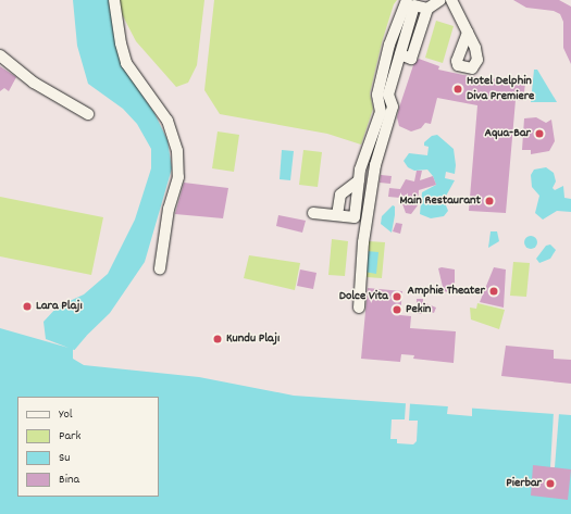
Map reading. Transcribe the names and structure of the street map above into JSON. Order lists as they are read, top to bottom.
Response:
{
  "places": [
    "Hotel Delphin Diva Premiere",
    "Aqua-Bar",
    "Main Restaurant",
    "Amphie Theater",
    "Dolce Vita",
    "Lara Plajı",
    "Pekin",
    "Kundu Plajı",
    "Pierbar"
  ],
  "legend": [
    "Yol",
    "Park",
    "Su",
    "Bina"
  ]
}
